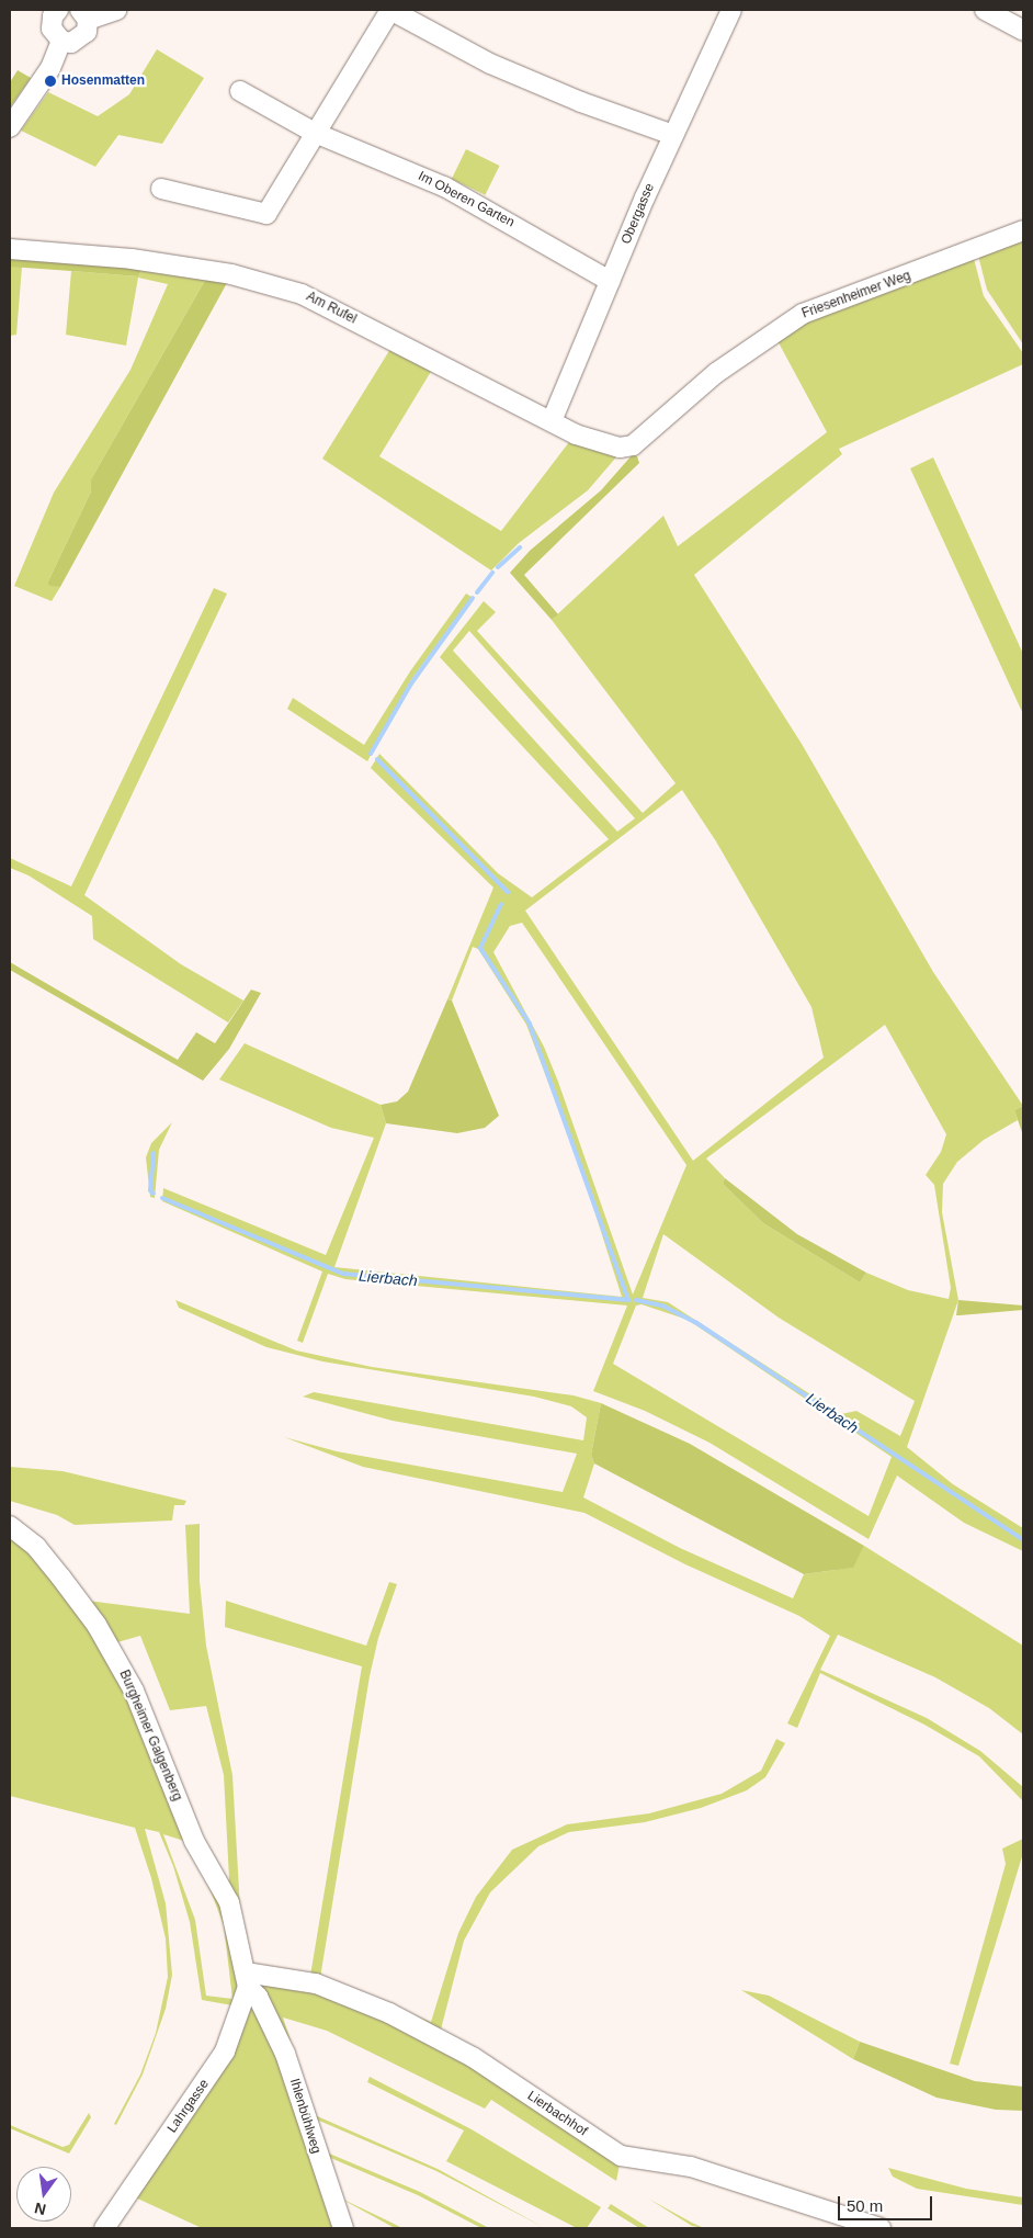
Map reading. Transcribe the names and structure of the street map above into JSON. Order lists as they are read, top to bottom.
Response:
{
  "streets": {
    "street": [
      "Im Oberen Garten",
      "Obergasse",
      "Friesenheimer Weg",
      "Am Rufel",
      "Burgheimer Galgenberg",
      "Lahrgasse",
      "Lierbachhof",
      "Ihlenbühlweg"
    ]
  },
  "crossings": [
    ["Im Oberen Garten", "Obergasse"],
    ["Obergasse", "Am Rufel"],
    ["Friesenheimer Weg", "Am Rufel"],
    ["Burgheimer Galgenberg", "Lahrgasse"],
    ["Burgheimer Galgenberg", "Lierbachhof"],
    ["Burgheimer Galgenberg", "Ihlenbühlweg"],
    ["Lahrgasse", "Lierbachhof"],
    ["Lahrgasse", "Ihlenbühlweg"],
    ["Lierbachhof", "Ihlenbühlweg"]
  ],
  "water": ["Lierbach"],
  "places": ["Hosenmatten"],
  "scale_bar": "50 m",
  "north": "bottom"
}
